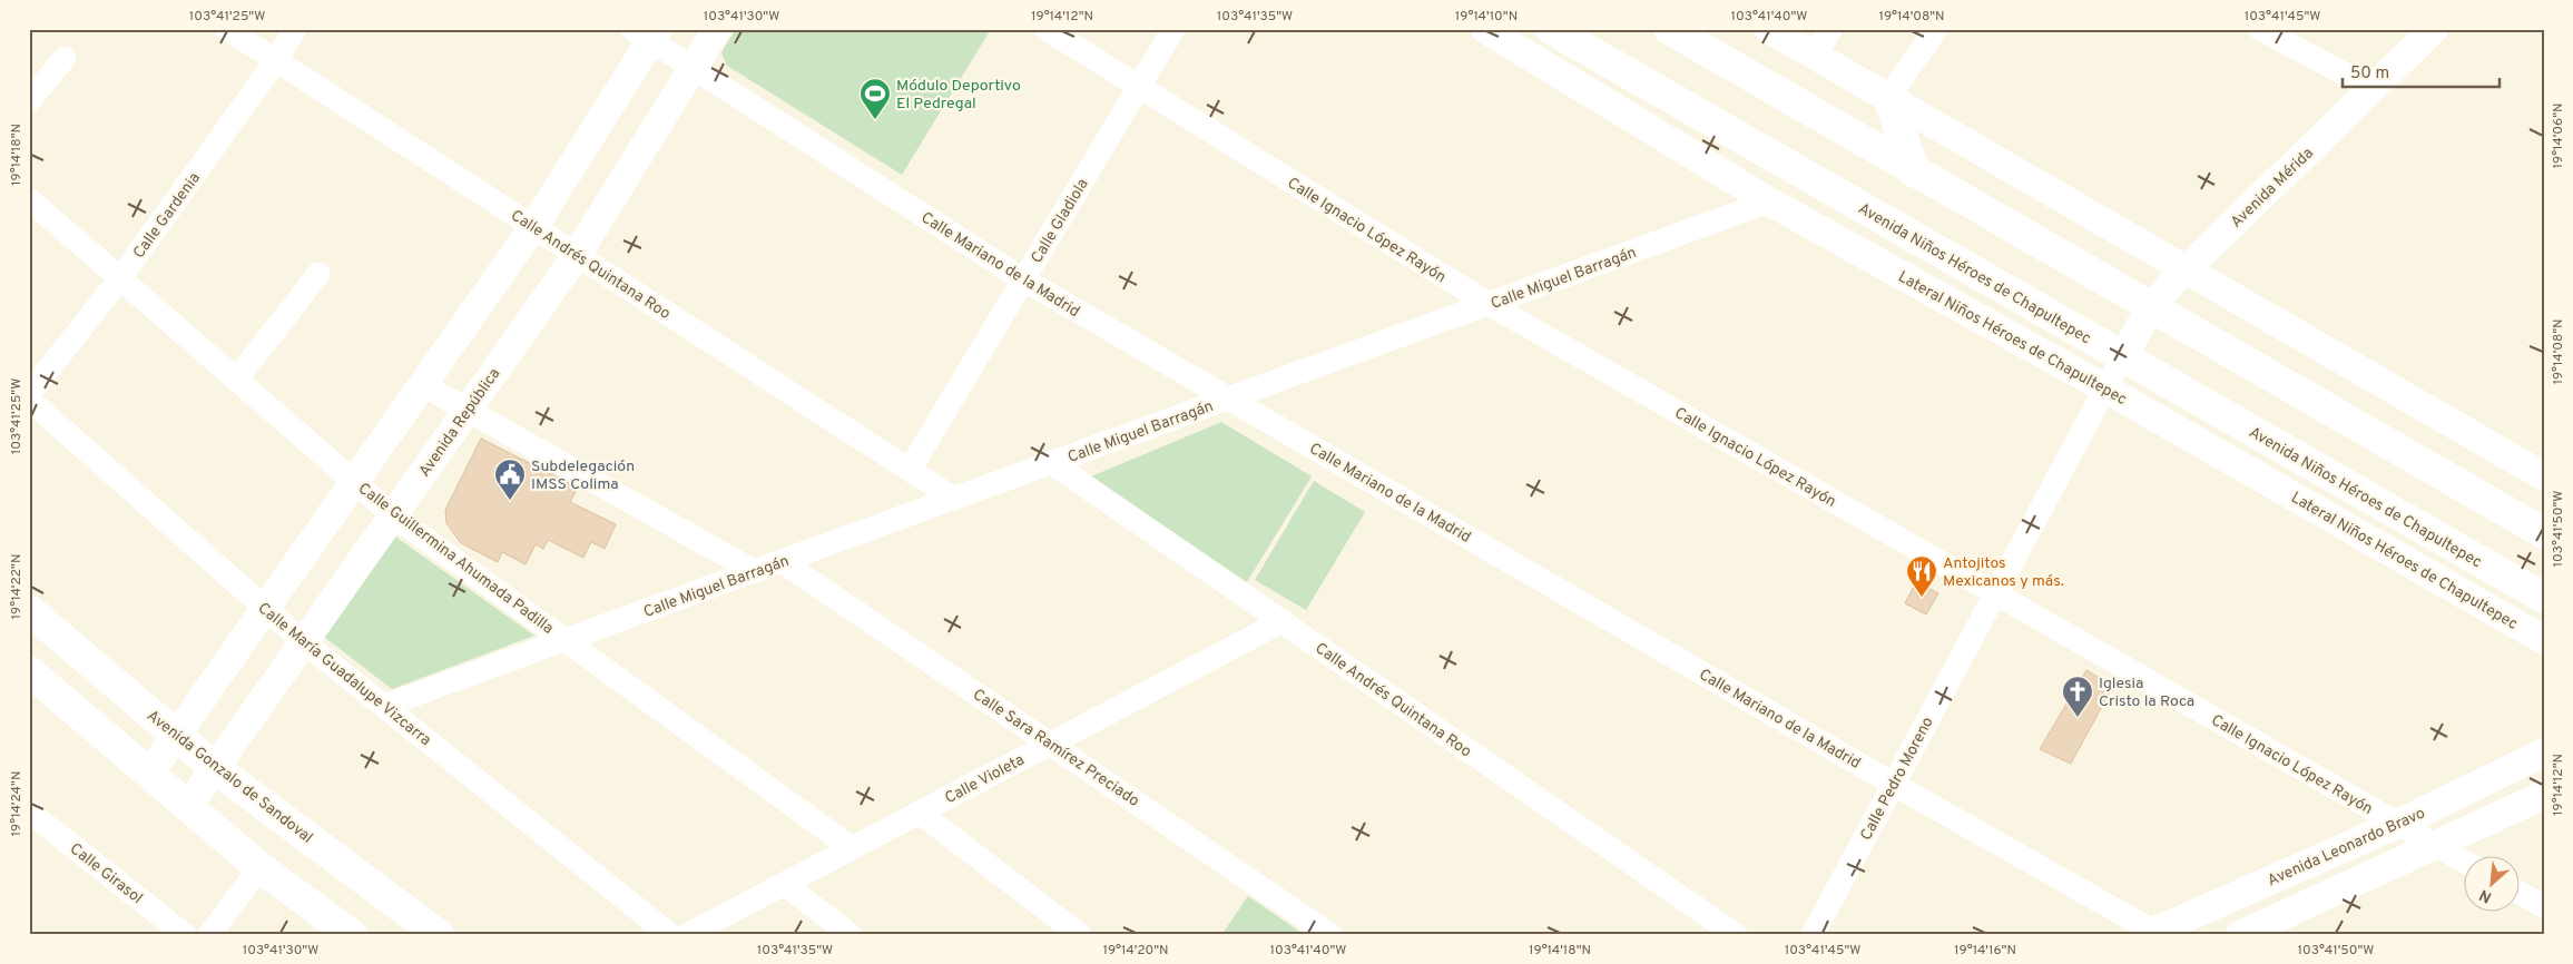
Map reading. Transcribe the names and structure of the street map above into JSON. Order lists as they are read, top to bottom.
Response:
{
  "streets": {
    "main road": ["Avenida Niños Héroes de Chapultepec", "Avenida Gonzalo de Sandoval"],
    "street": [
      "Avenida Mérida",
      "Calle Gardenia",
      "Calle Gladiola",
      "Calle Ignacio López Rayón",
      "Calle Andrés Quintana Roo",
      "Calle Mariano de la Madrid",
      "Calle Miguel Barragán",
      "Lateral Niños Héroes de Chapultepec",
      "Avenida República",
      "Calle Guillermina Ahumada Padilla",
      "Calle María Guadalupe Vizcarra",
      "Calle Sara Ramírez Preciado",
      "Calle Violeta",
      "Calle Pedro Moreno",
      "Avenida Leonardo Bravo",
      "Calle Girasol"
    ]
  },
  "crossings": [
    ["Avenida Mérida", "Avenida Niños Héroes de Chapultepec"],
    ["Avenida Mérida", "Calle Pedro Moreno"],
    ["Calle Gardenia", "Calle Andrés Quintana Roo"],
    ["Calle Gardenia", "Calle Guillermina Ahumada Padilla"],
    ["Calle Gladiola", "Calle Ignacio López Rayón"],
    ["Calle Gladiola", "Calle Andrés Quintana Roo"],
    ["Calle Gladiola", "Calle Mariano de la Madrid"],
    ["Calle Ignacio López Rayón", "Calle Miguel Barragán"],
    ["Calle Ignacio López Rayón", "Calle Pedro Moreno"],
    ["Calle Ignacio López Rayón", "Avenida Leonardo Bravo"],
    ["Calle Andrés Quintana Roo", "Calle Miguel Barragán"],
    ["Calle Andrés Quintana Roo", "Avenida República"],
    ["Calle Andrés Quintana Roo", "Calle Violeta"],
    ["Calle Mariano de la Madrid", "Calle Miguel Barragán"],
    ["Calle Mariano de la Madrid", "Avenida República"],
    ["Calle Mariano de la Madrid", "Calle Pedro Moreno"],
    ["Calle Mariano de la Madrid", "Avenida Leonardo Bravo"],
    ["Avenida Niños Héroes de Chapultepec", "Calle Pedro Moreno"],
    ["Calle Miguel Barragán", "Lateral Niños Héroes de Chapultepec"],
    ["Calle Miguel Barragán", "Calle Guillermina Ahumada Padilla"],
    ["Calle Miguel Barragán", "Calle María Guadalupe Vizcarra"],
    ["Calle Miguel Barragán", "Calle Sara Ramírez Preciado"],
    ["Lateral Niños Héroes de Chapultepec", "Calle Pedro Moreno"],
    ["Avenida República", "Calle Guillermina Ahumada Padilla"],
    ["Avenida República", "Calle María Guadalupe Vizcarra"],
    ["Avenida República", "Avenida Gonzalo de Sandoval"],
    ["Calle Guillermina Ahumada Padilla", "Calle Violeta"],
    ["Calle Sara Ramírez Preciado", "Calle Violeta"]
  ],
  "places": {
    "sports": ["Módulo Deportivo El Pedregal"],
    "public building": ["Subdelegación IMSS Colima"],
    "restaurant": ["Antojitos Mexicanos y más."],
    "church": ["Iglesia Cristo la Roca"]
  },
  "scale_bar": "50 m",
  "north": "bottom left",
  "coordinates": [
    "103°41'25\"W",
    "103°41'30\"W",
    "19°14'12\"N",
    "103°41'35\"W",
    "19°14'10\"N",
    "103°41'40\"W",
    "19°14'08\"N",
    "103°41'45\"W",
    "19°14'06\"N",
    "19°14'18\"N",
    "103°41'50\"W",
    "19°14'22\"N",
    "19°14'24\"N",
    "19°14'20\"N",
    "19°14'16\"N"
  ]
}
